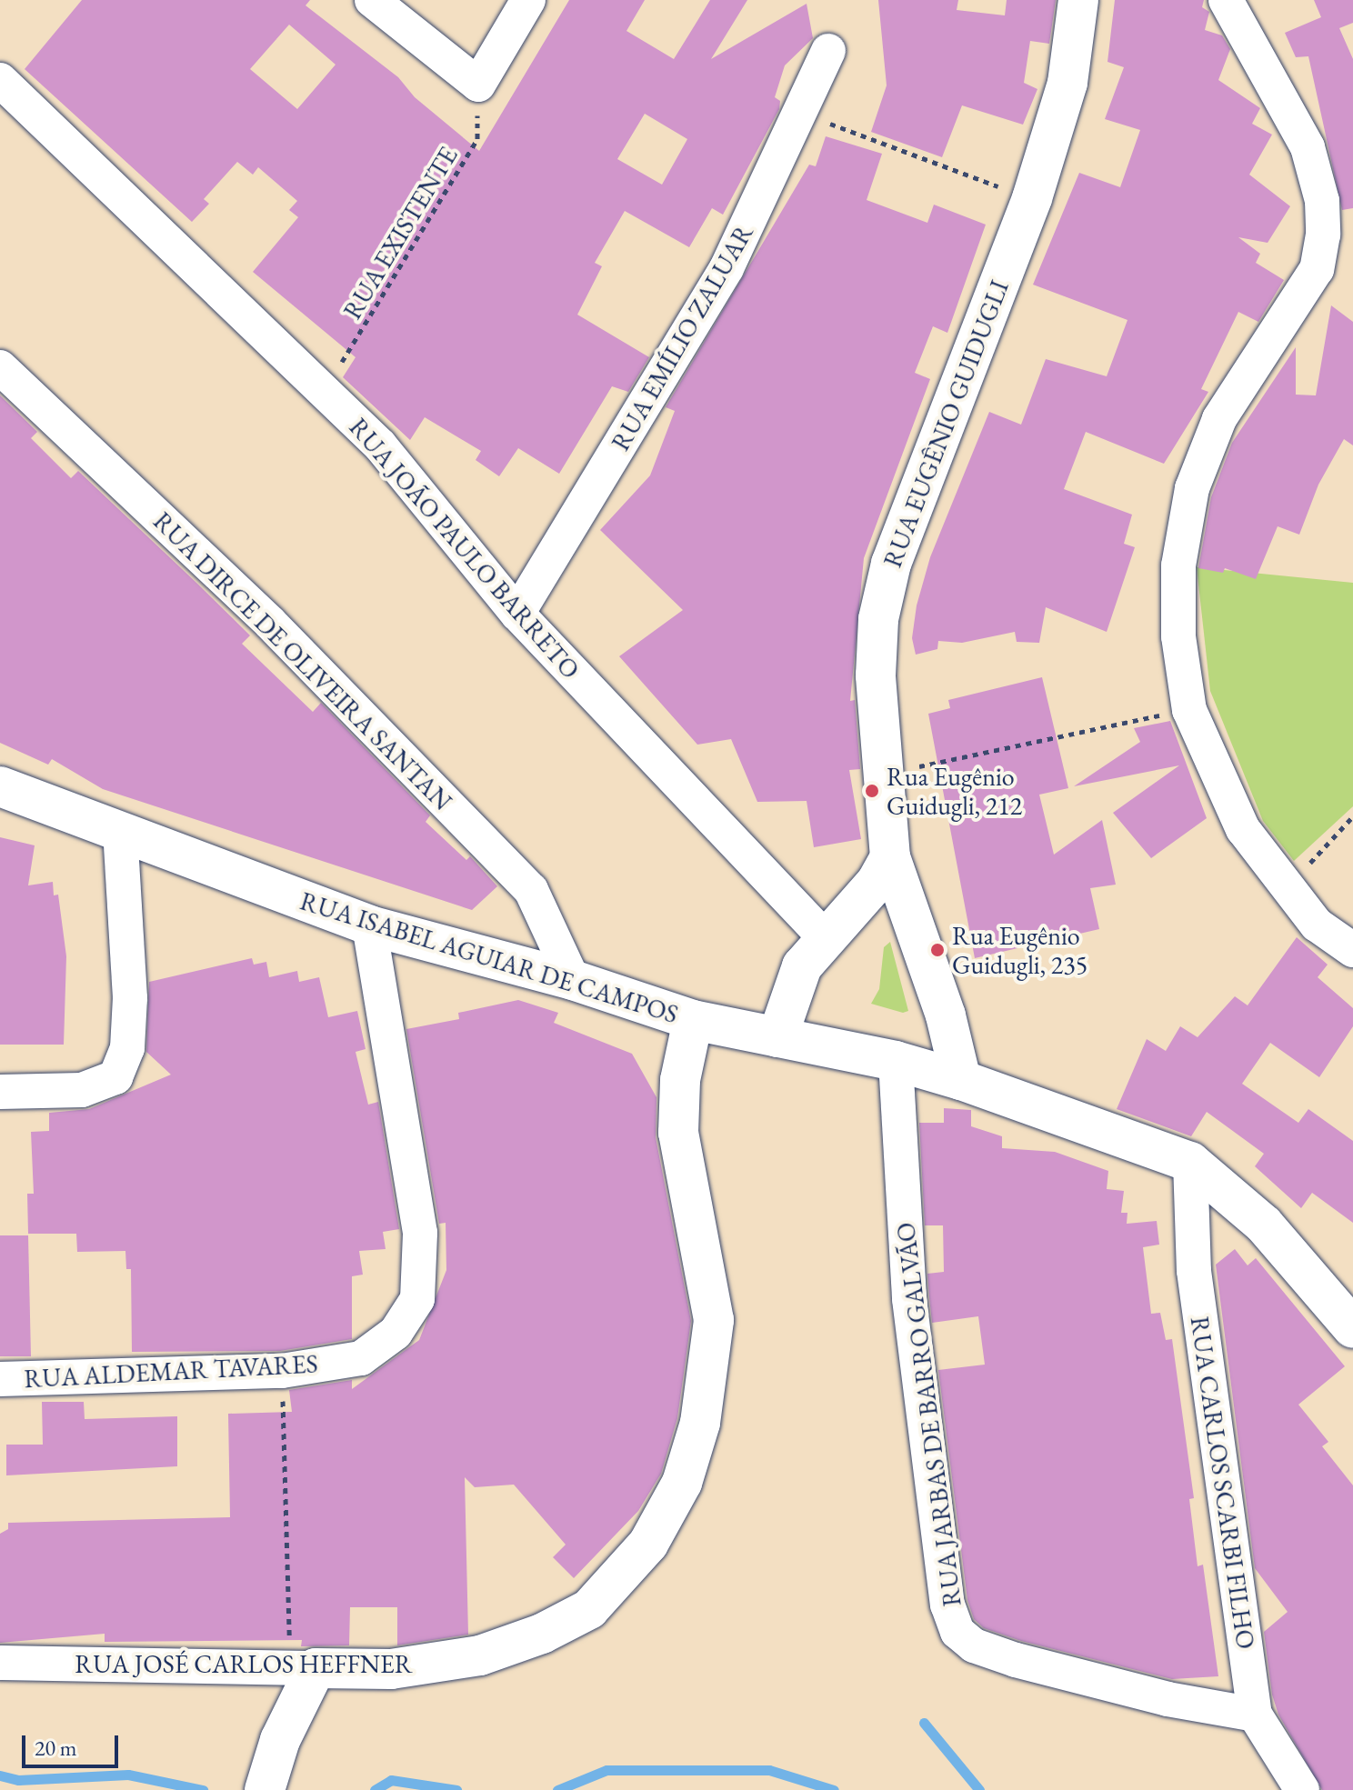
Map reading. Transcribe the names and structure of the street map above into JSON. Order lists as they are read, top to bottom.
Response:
{
  "streets": {
    "main road": ["RUA EUGÊNIO GUIDUGLI", "RUA ISABEL AGUIAR DE CAMPOS", "RUA JOSÉ CARLOS HEFFNER"],
    "street": [
      "RUA EMÍLIO ZALUAR",
      "RUA JOÃO PAULO BARRETO",
      "RUA DIRCE DE OLIVEIRA SANTAN",
      "RUA ALDEMAR TAVARES",
      "RUA JARBAS DE BARRO GALVÃO",
      "RUA CARLOS SCARBI FILHO"
    ],
    "path": ["RUA EXISTENTE"]
  },
  "crossings": [
    ["RUA EXISTENTE", "RUA JOÃO PAULO BARRETO"],
    ["RUA EMÍLIO ZALUAR", "RUA JOÃO PAULO BARRETO"],
    ["RUA EUGÊNIO GUIDUGLI", "RUA ISABEL AGUIAR DE CAMPOS"],
    ["RUA DIRCE DE OLIVEIRA SANTAN", "RUA ISABEL AGUIAR DE CAMPOS"],
    ["RUA ISABEL AGUIAR DE CAMPOS", "RUA ALDEMAR TAVARES"],
    ["RUA ISABEL AGUIAR DE CAMPOS", "RUA JARBAS DE BARRO GALVÃO"],
    ["RUA ISABEL AGUIAR DE CAMPOS", "RUA CARLOS SCARBI FILHO"],
    ["RUA ISABEL AGUIAR DE CAMPOS", "RUA JOSÉ CARLOS HEFFNER"],
    ["RUA JARBAS DE BARRO GALVÃO", "RUA CARLOS SCARBI FILHO"]
  ],
  "places": ["Rua Eugênio Guidugli, 212", "Rua Eugênio Guidugli, 235"],
  "scale_bar": "20 m"
}
